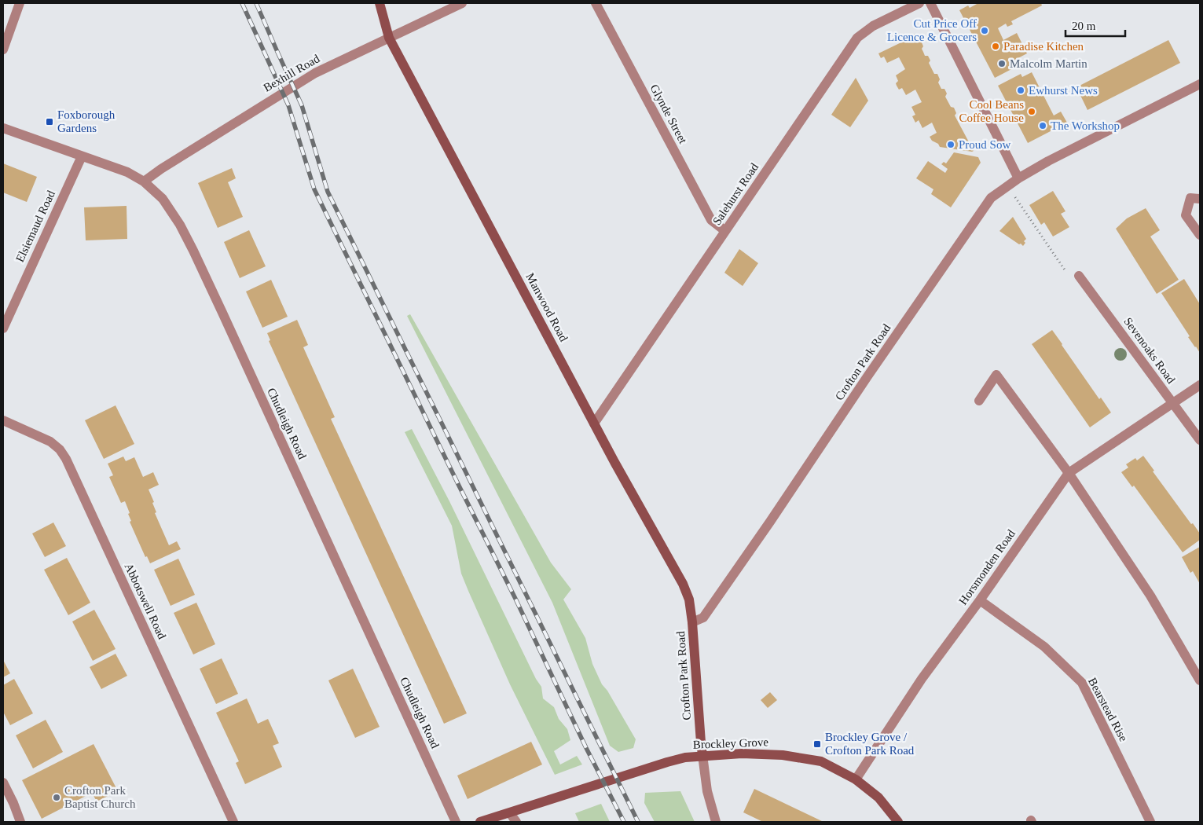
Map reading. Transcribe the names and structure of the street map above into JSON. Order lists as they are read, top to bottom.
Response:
{
  "streets": {
    "street": [
      "Bexhill Road",
      "Glynde Street",
      "Salehurst Road",
      "Elsiemaud Road",
      "Manwood Road",
      "Sevenoaks Road",
      "Crofton Park Road",
      "Chudleigh Road",
      "Horsmonden Road",
      "Abbotswell Road",
      "Bearstead Rise",
      "Brockley Grove"
    ]
  },
  "crossings": [
    ["Bexhill Road", "Manwood Road"],
    ["Bexhill Road", "Chudleigh Road"],
    ["Glynde Street", "Salehurst Road"],
    ["Salehurst Road", "Manwood Road"],
    ["Elsiemaud Road", "Chudleigh Road"],
    ["Manwood Road", "Crofton Park Road"],
    ["Sevenoaks Road", "Horsmonden Road"],
    ["Crofton Park Road", "Brockley Grove"],
    ["Horsmonden Road", "Bearstead Rise"],
    ["Horsmonden Road", "Brockley Grove"]
  ],
  "places": {
    "other": [
      "Cut Price Off Licence & Grocers",
      "Paradise Kitchen",
      "Malcolm Martin",
      "Ewhurst News",
      "Cool Beans Coffee House",
      "The Workshop",
      "Proud Sow",
      "Crofton Park Baptist Church"
    ],
    "transit": ["Foxborough Gardens", "Brockley Grove / Crofton Park Road"]
  },
  "scale_bar": "20 m"
}
